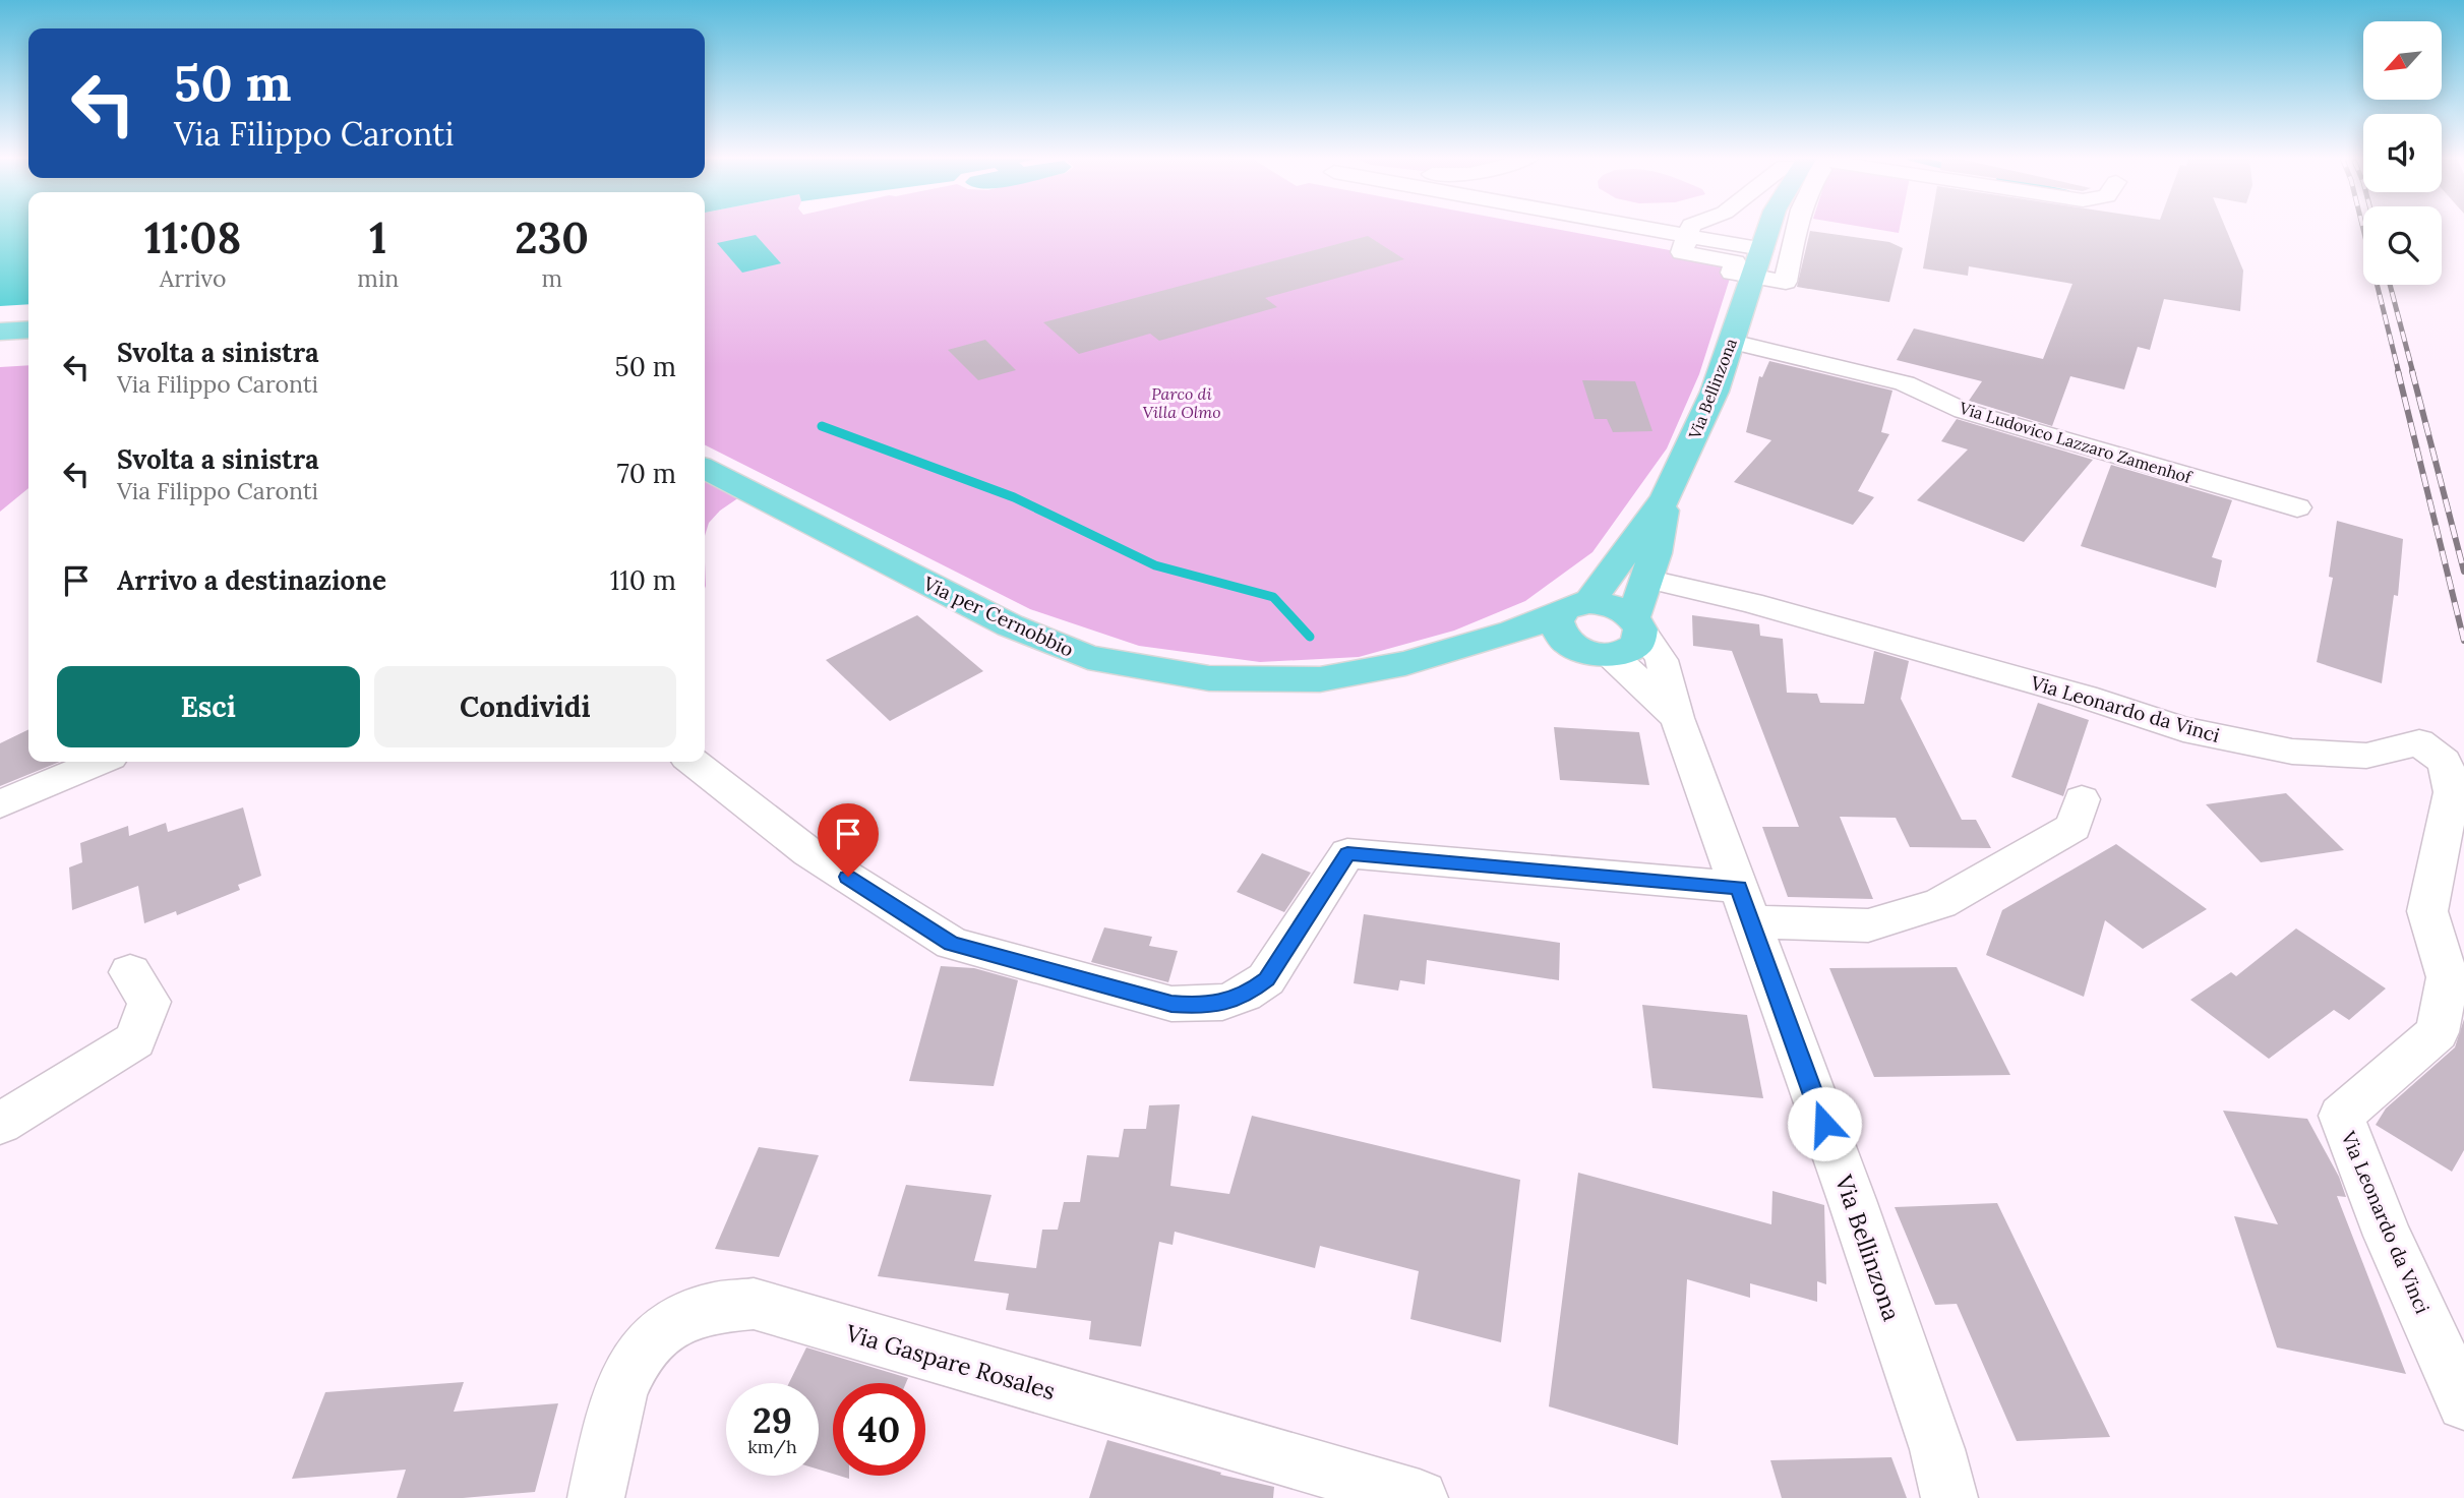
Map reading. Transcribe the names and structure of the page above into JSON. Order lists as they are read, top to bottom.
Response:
{
  "streets": {
    "main road": ["Via Bellinzona", "Via per Cernobbio"],
    "street": ["Via Ludovico Lazzaro Zamenhof", "Via Leonardo da Vinci", "Via Gaspare Rosales"]
  },
  "crossings": [
    ["Via Bellinzona", "Via Ludovico Lazzaro Zamenhof"],
    ["Via Bellinzona", "Via per Cernobbio"],
    ["Via Bellinzona", "Via Leonardo da Vinci"]
  ],
  "parks": ["Parco di Villa Olmo"],
  "north": "bottom left",
  "page": {
    "turn": ["50 m", "Via Filippo Caronti"],
    "eta": [
      "11:08",
      "Arrivo",
      "1",
      "min",
      "230",
      "m"
    ],
    "list": [
      {
        "name": "Svolta a sinistra",
        "note": "Via Filippo Caronti",
        "value": "50 m"
      },
      {
        "name": "Svolta a sinistra",
        "note": "Via Filippo Caronti",
        "value": "70 m"
      },
      {
        "name": "Arrivo a destinazione",
        "value": "110 m"
      }
    ],
    "buttons": ["Esci", "Condividi"],
    "speed": "29 km/h",
    "limit": "40"
  }
}
